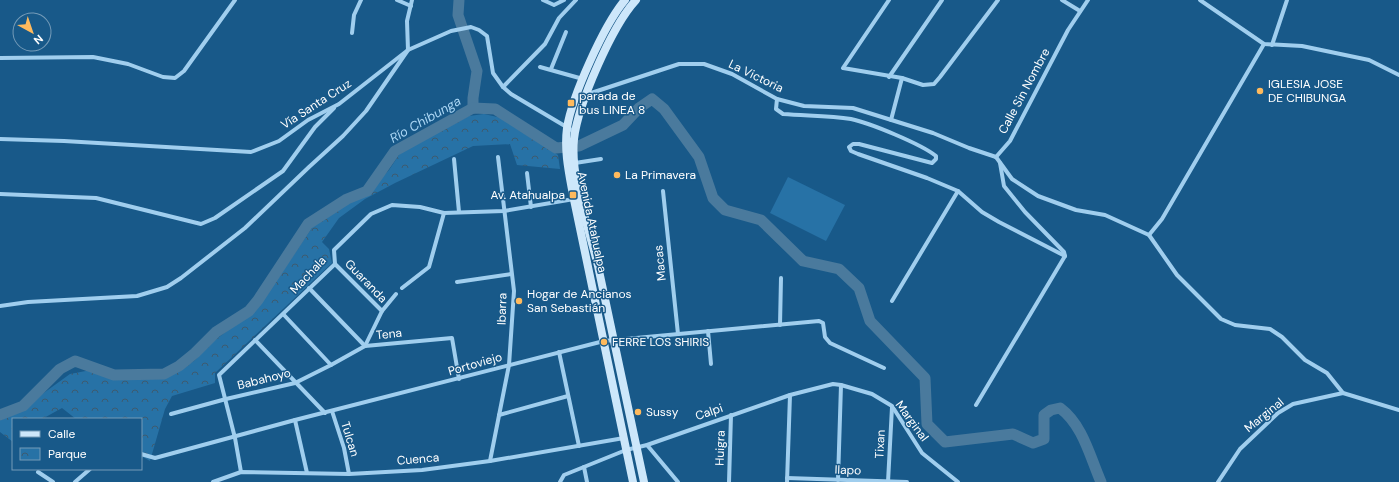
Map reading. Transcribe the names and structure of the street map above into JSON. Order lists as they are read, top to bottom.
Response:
{
  "streets": {
    "main road": ["Avenida Atahualpa"],
    "street": [
      "La Victoria",
      "Calle Sin Nombre",
      "Vía Santa Cruz",
      "Macas",
      "Machala",
      "Guaranda",
      "Ibarra",
      "Tena",
      "Portoviejo",
      "Babahoyo",
      "Calpi",
      "Marginal",
      "Tulcan",
      "Tixan",
      "Huigra",
      "Cuenca",
      "Ilapo"
    ]
  },
  "crossings": [
    ["La Victoria", "Calle Sin Nombre"],
    ["La Victoria", "Avenida Atahualpa"],
    ["Vía Santa Cruz", "Avenida Atahualpa"],
    ["Avenida Atahualpa", "Machala"],
    ["Avenida Atahualpa", "Portoviejo"],
    ["Avenida Atahualpa", "Calpi"],
    ["Avenida Atahualpa", "Cuenca"],
    ["Macas", "Portoviejo"],
    ["Machala", "Guaranda"],
    ["Machala", "Ibarra"],
    ["Machala", "Tena"],
    ["Machala", "Portoviejo"],
    ["Machala", "Babahoyo"],
    ["Machala", "Tulcan"],
    ["Machala", "Cuenca"],
    ["Ibarra", "Portoviejo"],
    ["Ibarra", "Cuenca"],
    ["Tena", "Portoviejo"],
    ["Tena", "Babahoyo"],
    ["Portoviejo", "Tulcan"],
    ["Babahoyo", "Tulcan"],
    ["Calpi", "Marginal"],
    ["Calpi", "Huigra"],
    ["Marginal", "Tixan"],
    ["Tulcan", "Cuenca"],
    ["Tixan", "Ilapo"]
  ],
  "water": ["Río Chibunga"],
  "places": {
    "other": [
      "IGLESIA JOSE DE CHIBUNGA",
      "La Primavera",
      "Hogar de Ancianos San Sebastián",
      "FERRE LOS SHIRIS",
      "Sussy"
    ],
    "transit": ["parada de bus LINEA 8", "Av. Atahualpa"]
  },
  "legend": ["Calle", "Parque"],
  "north": "bottom right"
}
